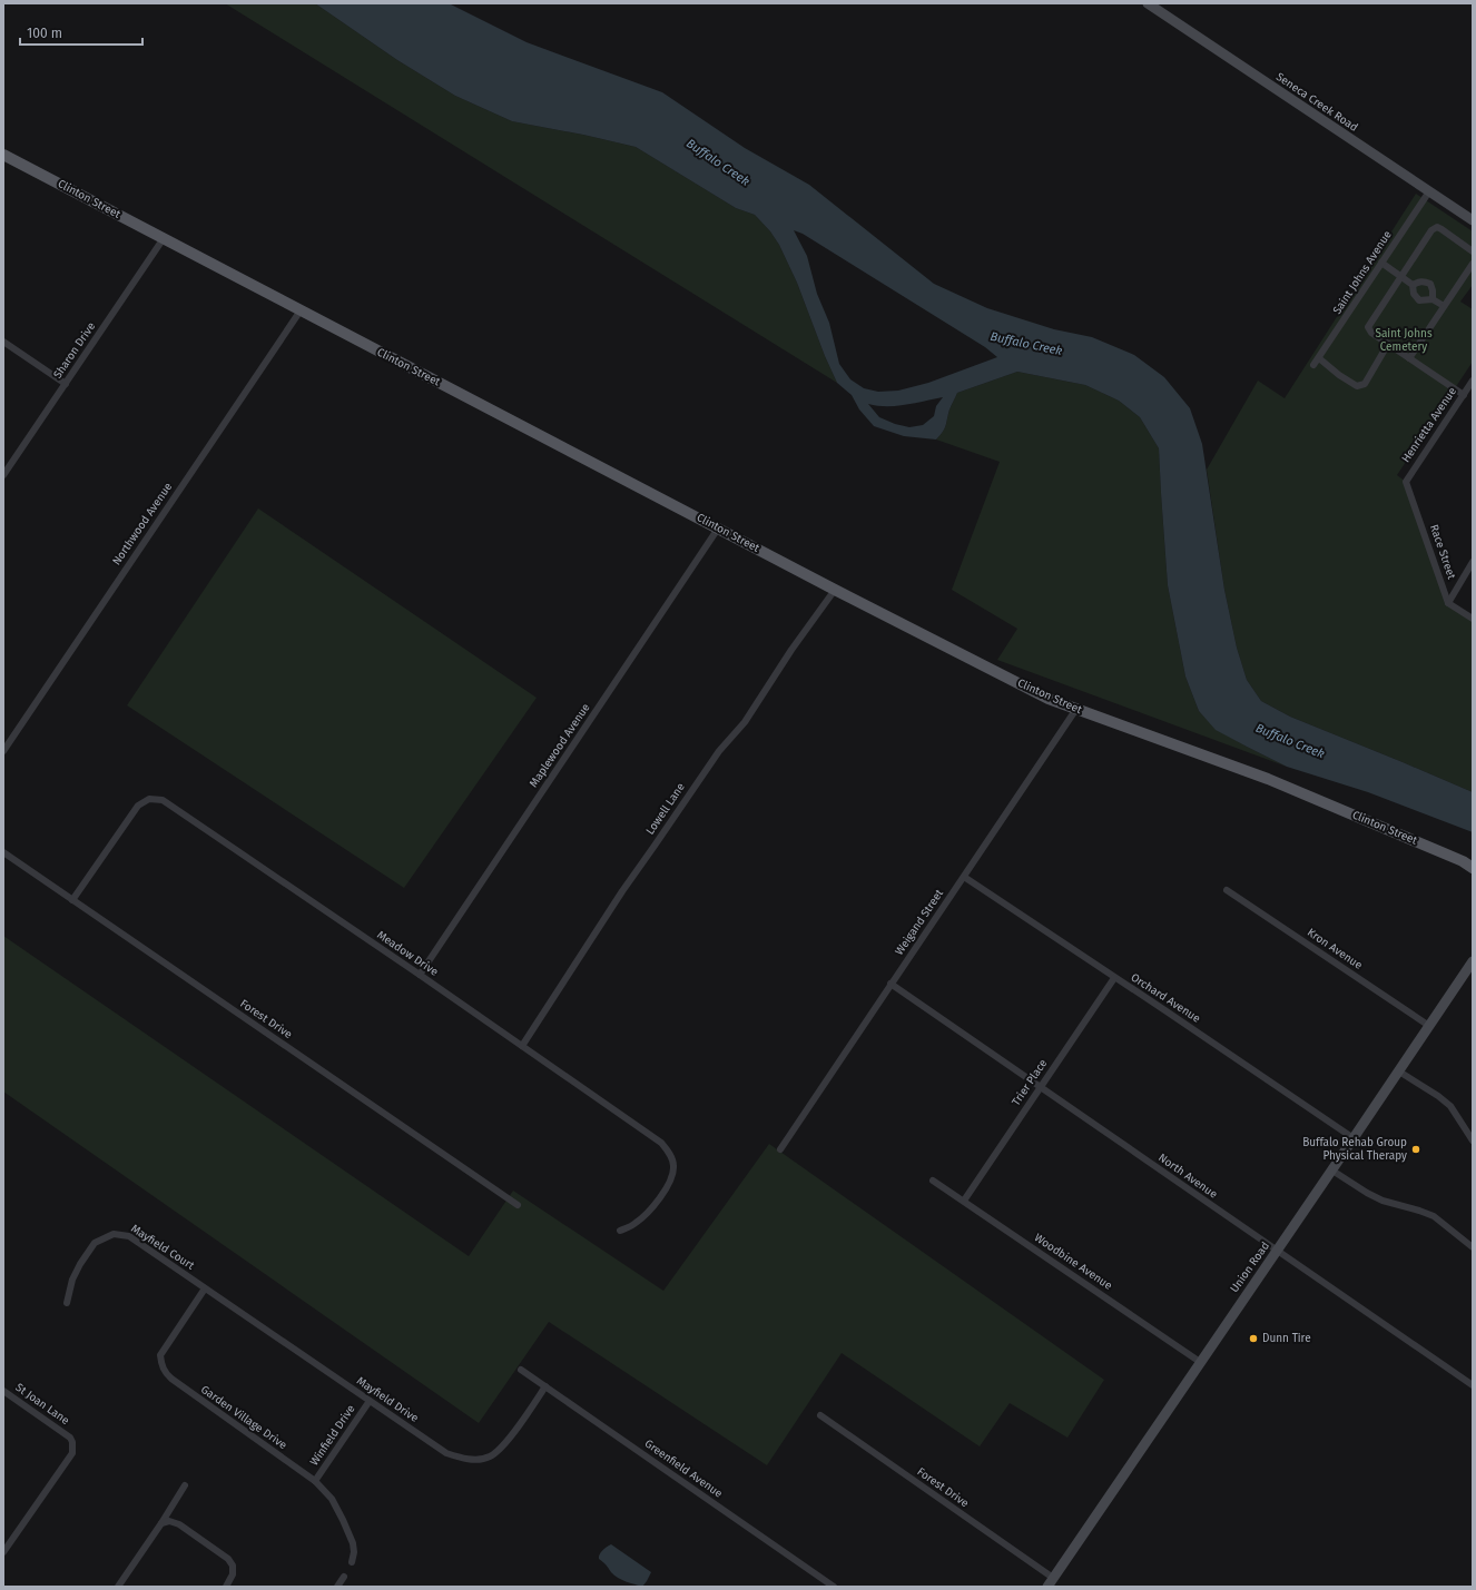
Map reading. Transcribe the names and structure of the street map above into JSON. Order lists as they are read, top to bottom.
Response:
{
  "streets": {
    "main road": ["Seneca Creek Road", "Clinton Street", "Union Road"],
    "street": [
      "Saint Johns Avenue",
      "Sharon Drive",
      "Henrietta Avenue",
      "Northwood Avenue",
      "Race Street",
      "Maplewood Avenue",
      "Lowell Lane",
      "Weigand Street",
      "Kron Avenue",
      "Meadow Drive",
      "Orchard Avenue",
      "Forest Drive",
      "Trier Place",
      "North Avenue",
      "Mayfield Court",
      "Woodbine Avenue",
      "Mayfield Drive",
      "St Joan Lane",
      "Garden Village Drive",
      "Winfield Drive",
      "Greenfield Avenue"
    ]
  },
  "crossings": [
    ["Seneca Creek Road", "Saint Johns Avenue"],
    ["Clinton Street", "Sharon Drive"],
    ["Clinton Street", "Northwood Avenue"],
    ["Clinton Street", "Maplewood Avenue"],
    ["Clinton Street", "Lowell Lane"],
    ["Clinton Street", "Weigand Street"],
    ["Henrietta Avenue", "Race Street"],
    ["Maplewood Avenue", "Meadow Drive"],
    ["Lowell Lane", "Meadow Drive"],
    ["Weigand Street", "Orchard Avenue"],
    ["Weigand Street", "North Avenue"],
    ["Kron Avenue", "Union Road"],
    ["Meadow Drive", "Forest Drive"],
    ["Orchard Avenue", "Trier Place"],
    ["Orchard Avenue", "Union Road"],
    ["Forest Drive", "Union Road"],
    ["Trier Place", "North Avenue"],
    ["Trier Place", "Woodbine Avenue"],
    ["North Avenue", "Union Road"],
    ["Mayfield Court", "Mayfield Drive"],
    ["Mayfield Court", "Garden Village Drive"],
    ["Woodbine Avenue", "Union Road"],
    ["Mayfield Drive", "Garden Village Drive"],
    ["Mayfield Drive", "Winfield Drive"],
    ["Mayfield Drive", "Greenfield Avenue"],
    ["Garden Village Drive", "Winfield Drive"]
  ],
  "water": ["Buffalo Creek"],
  "parks": ["Saint Johns Cemetery"],
  "places": ["Buffalo Rehab Group Physical Therapy", "Dunn Tire"],
  "scale_bar": "100 m"
}
